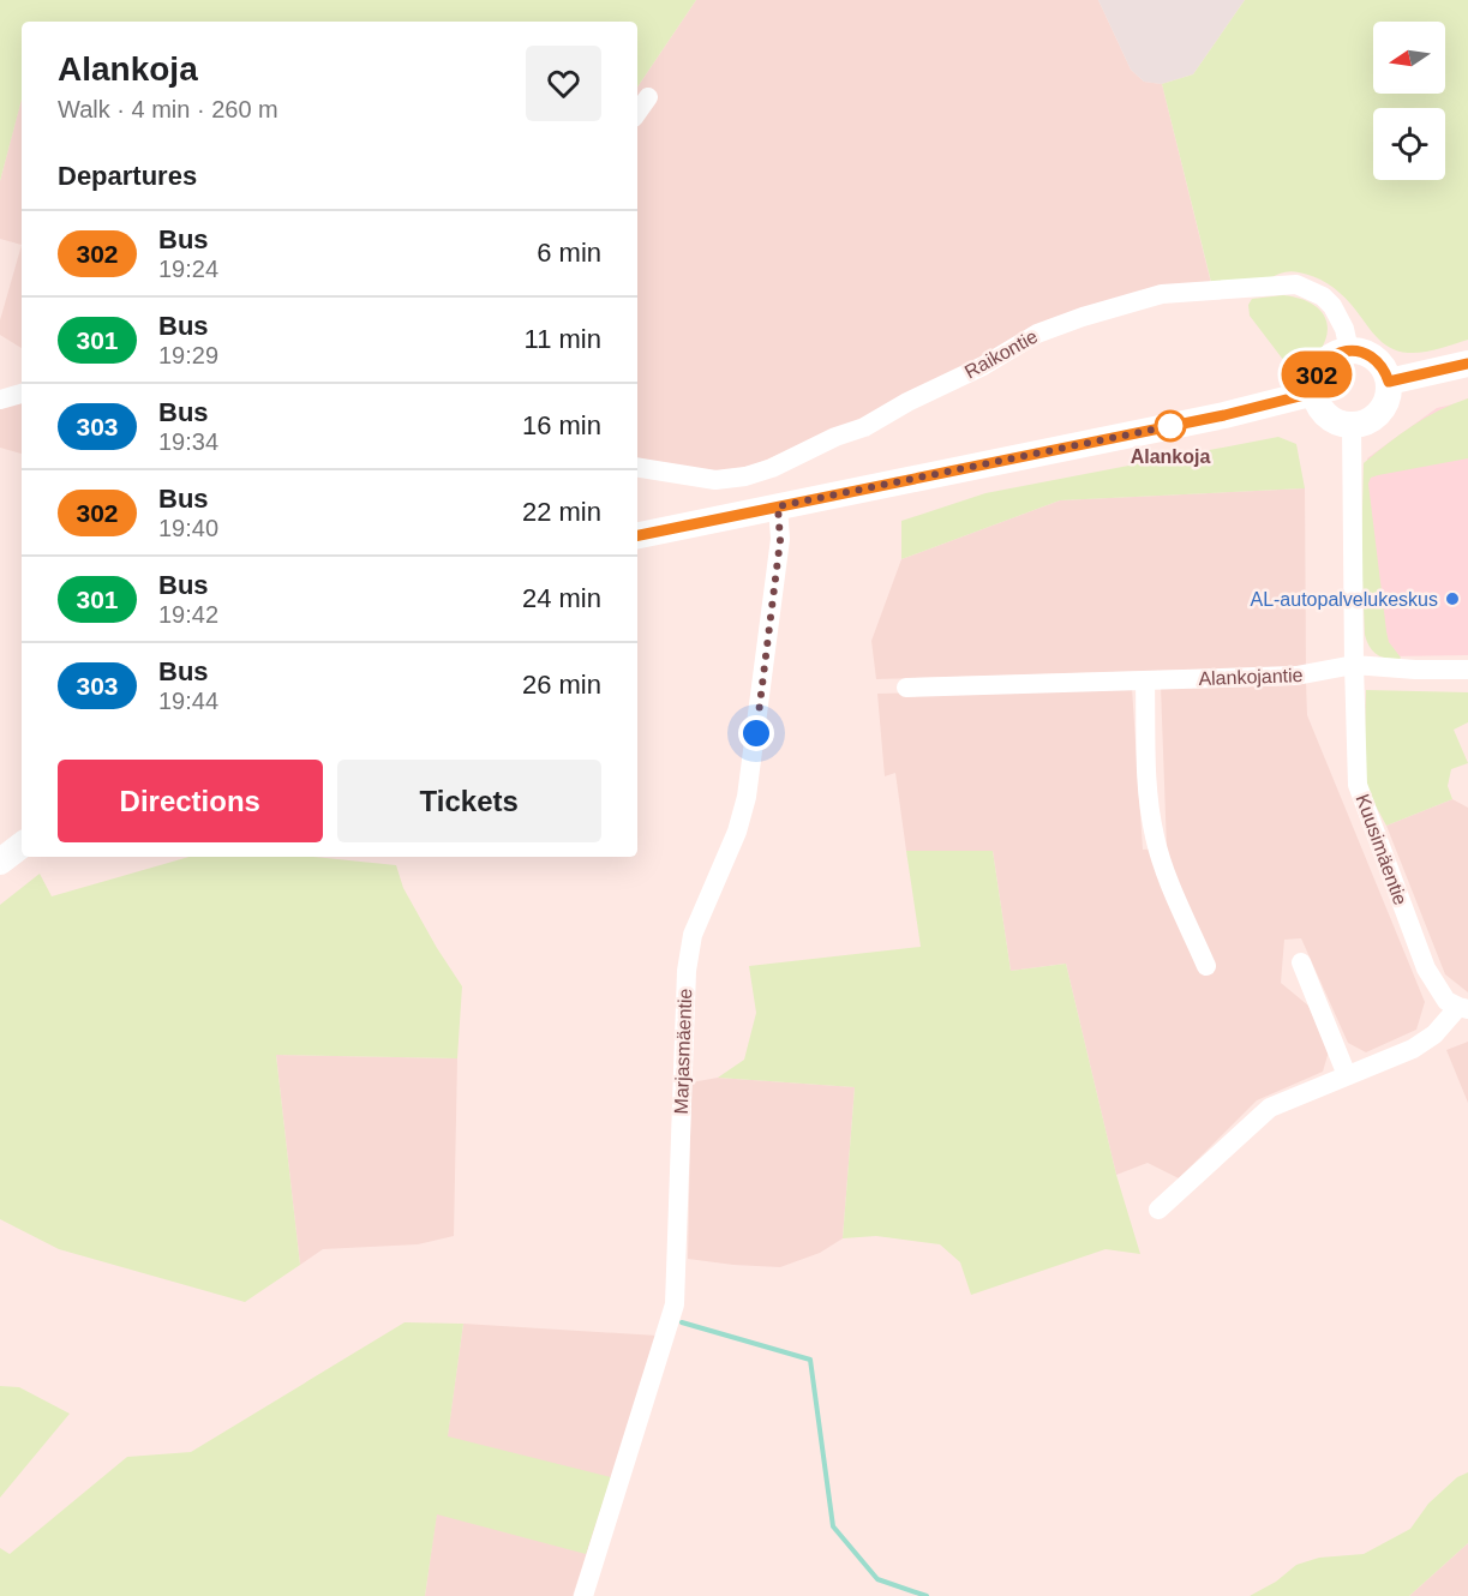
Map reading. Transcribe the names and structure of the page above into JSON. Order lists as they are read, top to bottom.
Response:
{
  "streets": {
    "street": [
      "Raikontie",
      "Alankojantie",
      "Kuusimäentie",
      "Marjasmäentie"
    ]
  },
  "crossings": [
    ["Alankojantie", "Kuusimäentie"]
  ],
  "places": ["Alankoja", "AL-autopalvelukeskus"],
  "lines": ["bus line 302"],
  "north": "left",
  "page": {
    "on_map": "302",
    "heading": [
      ["Alankoja", "Walk · 4 min · 260 m"],
      "Departures"
    ],
    "list": [
      {
        "mark": "302",
        "name": "Bus",
        "note": "19:24",
        "value": "6 min"
      },
      {
        "mark": "301",
        "name": "Bus",
        "note": "19:29",
        "value": "11 min"
      },
      {
        "mark": "303",
        "name": "Bus",
        "note": "19:34",
        "value": "16 min"
      },
      {
        "mark": "302",
        "name": "Bus",
        "note": "19:40",
        "value": "22 min"
      },
      {
        "mark": "301",
        "name": "Bus",
        "note": "19:42",
        "value": "24 min"
      },
      {
        "mark": "303",
        "name": "Bus",
        "note": "19:44",
        "value": "26 min"
      }
    ],
    "buttons": ["Directions", "Tickets"]
  }
}
